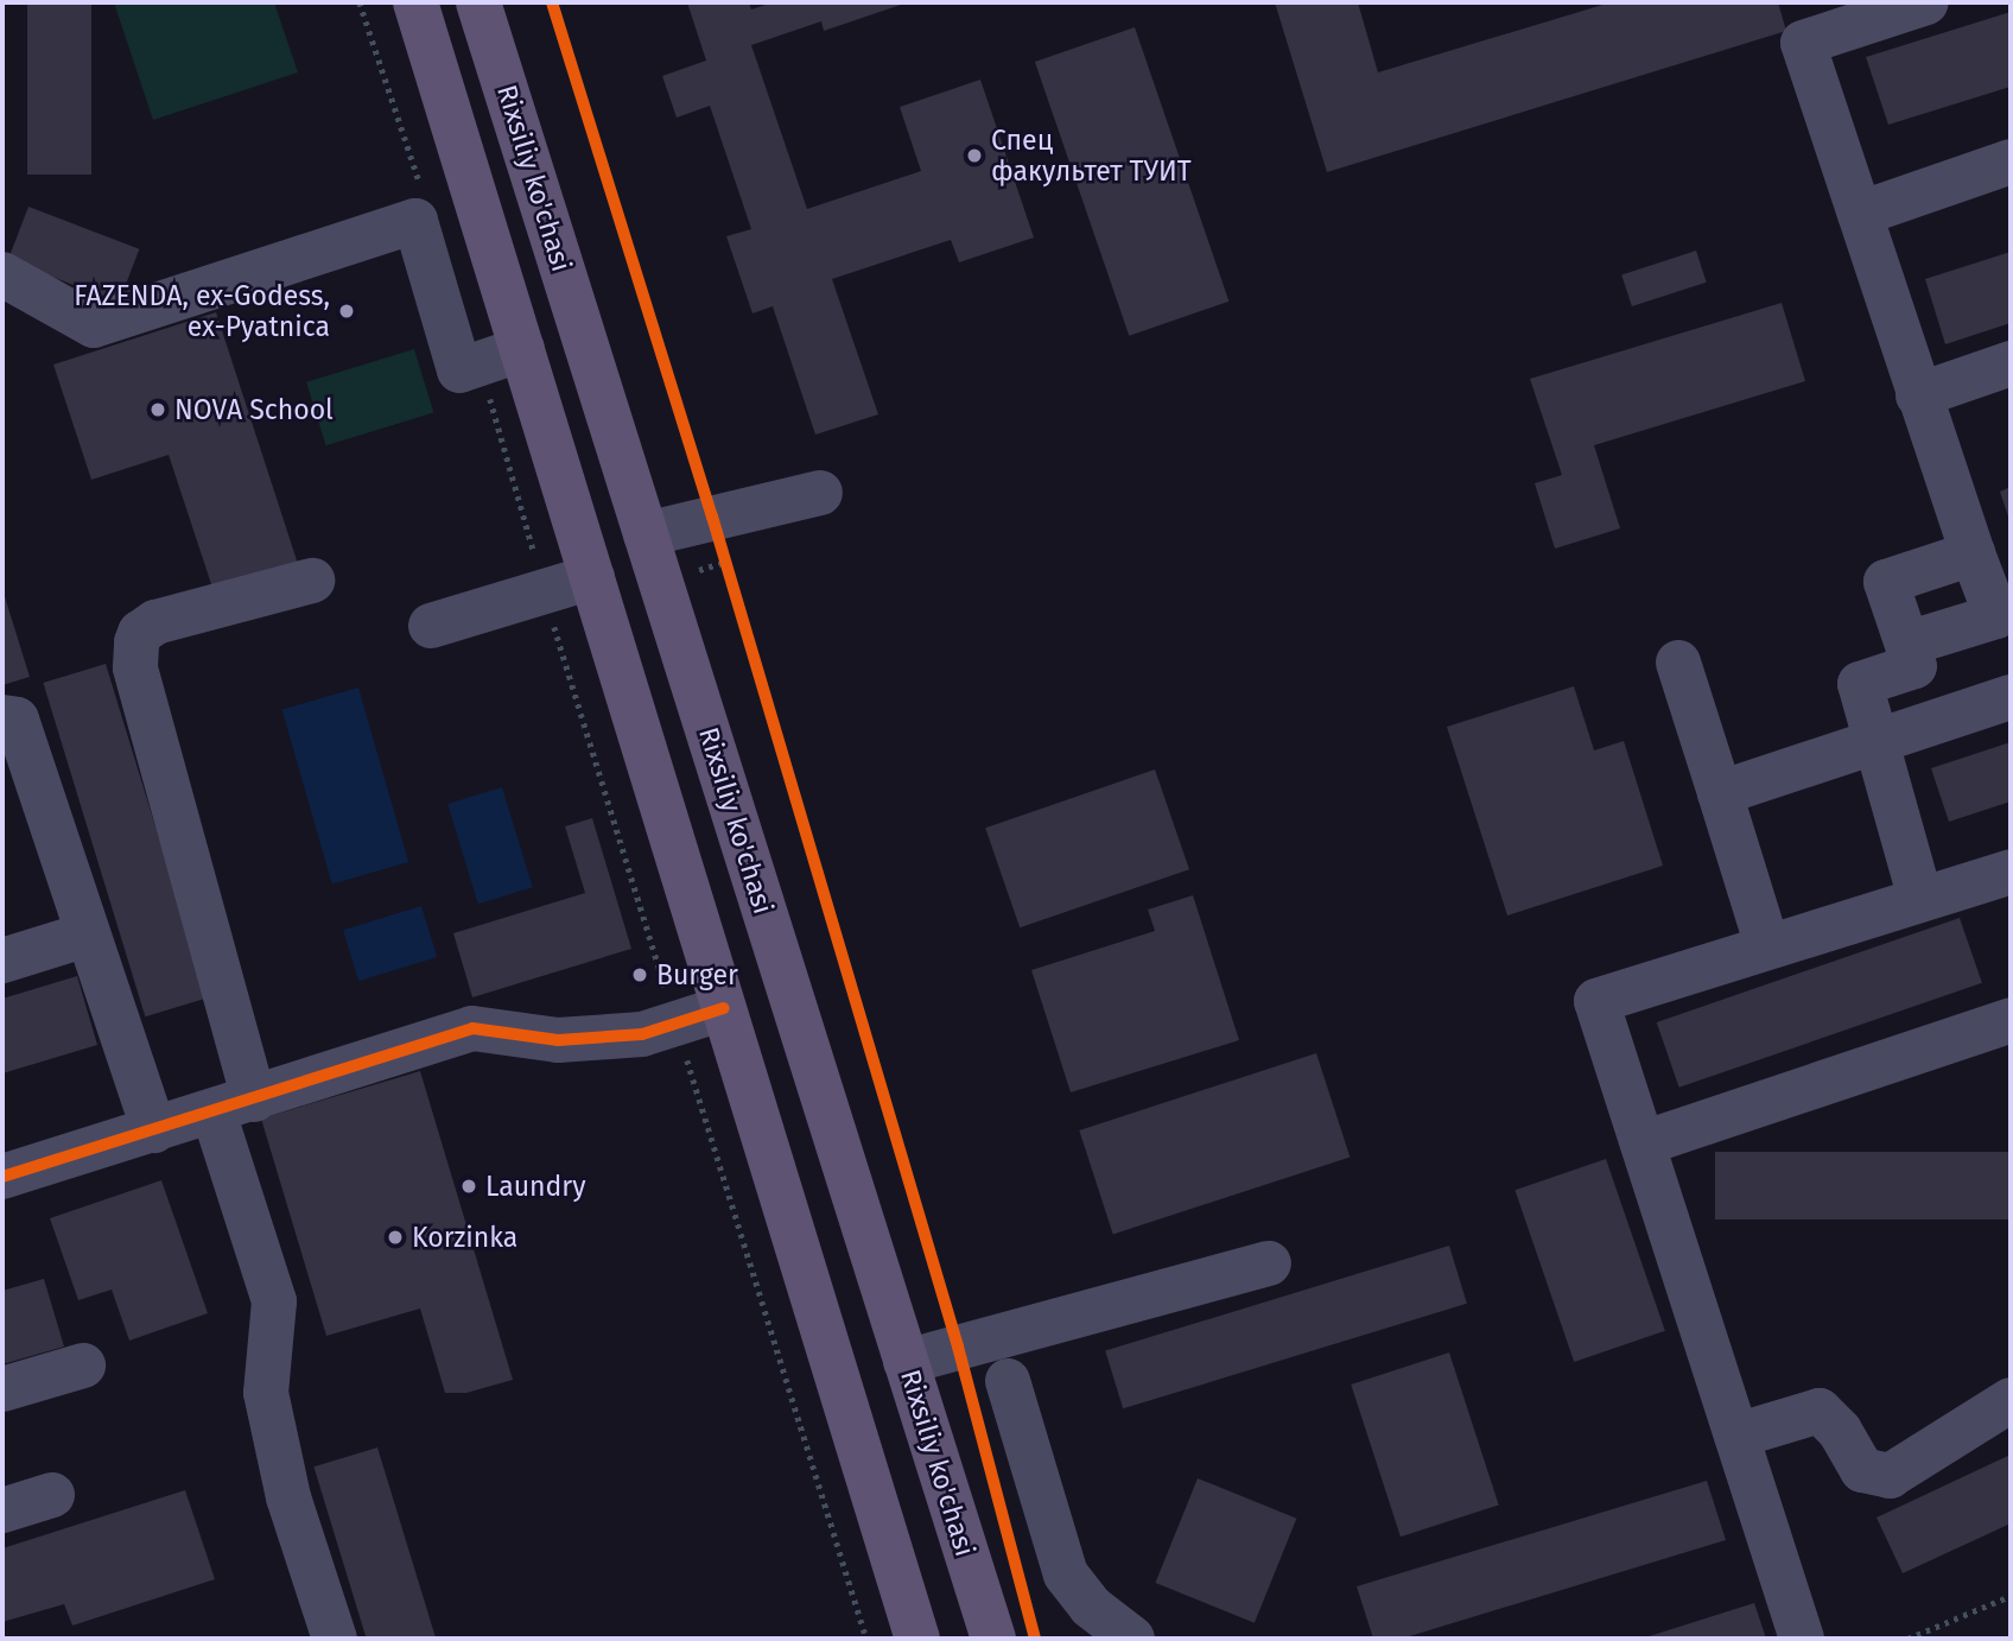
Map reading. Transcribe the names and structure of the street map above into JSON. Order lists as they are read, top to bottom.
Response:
{
  "streets": {
    "main road": ["Rixsiliy ko'chasi"]
  },
  "places": [
    "Спец факультет ТУИТ",
    "FAZENDA, ex-Godess, ex-Pyatnica",
    "NOVA School",
    "Burger",
    "Laundry",
    "Korzinka"
  ]
}
